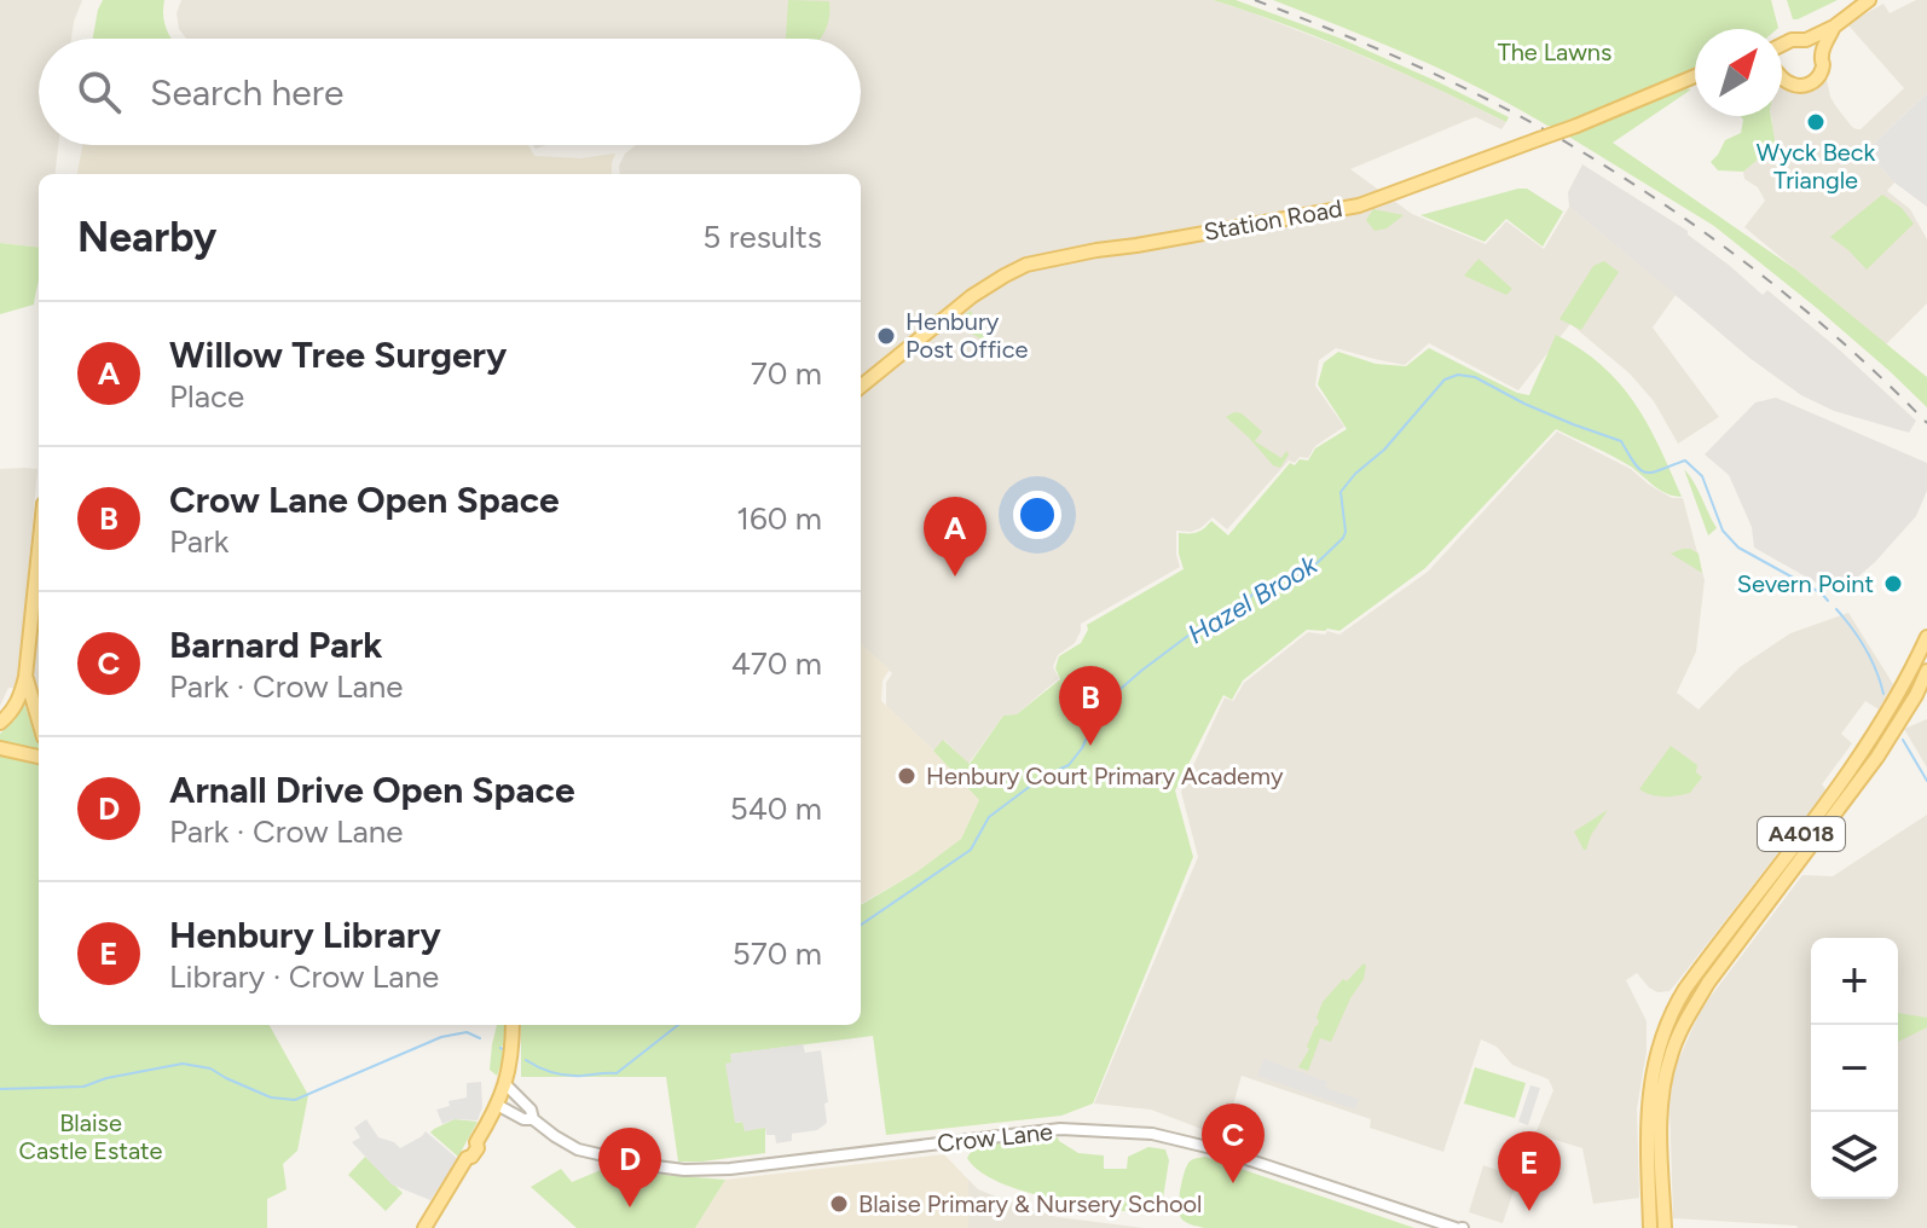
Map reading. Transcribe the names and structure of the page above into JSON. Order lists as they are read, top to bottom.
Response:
{
  "streets": {
    "main road": ["Station Road", "A4018"],
    "street": ["Crow Lane"]
  },
  "water": ["Hazel Brook"],
  "parks": ["The Lawns", "Blaise Castle Estate"],
  "places": [
    "Wyck Beck Triangle",
    "Henbury Post Office",
    "Severn Point",
    "Henbury Court Primary Academy",
    "Blaise Primary & Nursery School"
  ],
  "north": "top right",
  "page": {
    "search": "Search here",
    "heading": ["Nearby", "5 results"],
    "list": [
      {
        "mark": "A",
        "name": "Willow Tree Surgery",
        "note": "Place",
        "value": "70 m"
      },
      {
        "mark": "B",
        "name": "Crow Lane Open Space",
        "note": "Park",
        "value": "160 m"
      },
      {
        "mark": "C",
        "name": "Barnard Park",
        "note": "Park · Crow Lane",
        "value": "470 m"
      },
      {
        "mark": "D",
        "name": "Arnall Drive Open Space",
        "note": "Park · Crow Lane",
        "value": "540 m"
      },
      {
        "mark": "E",
        "name": "Henbury Library",
        "note": "Library · Crow Lane",
        "value": "570 m"
      }
    ],
    "pins": [
      "A",
      "B",
      "C",
      "D",
      "E"
    ],
    "map_buttons": ["+", "−"]
  }
}
